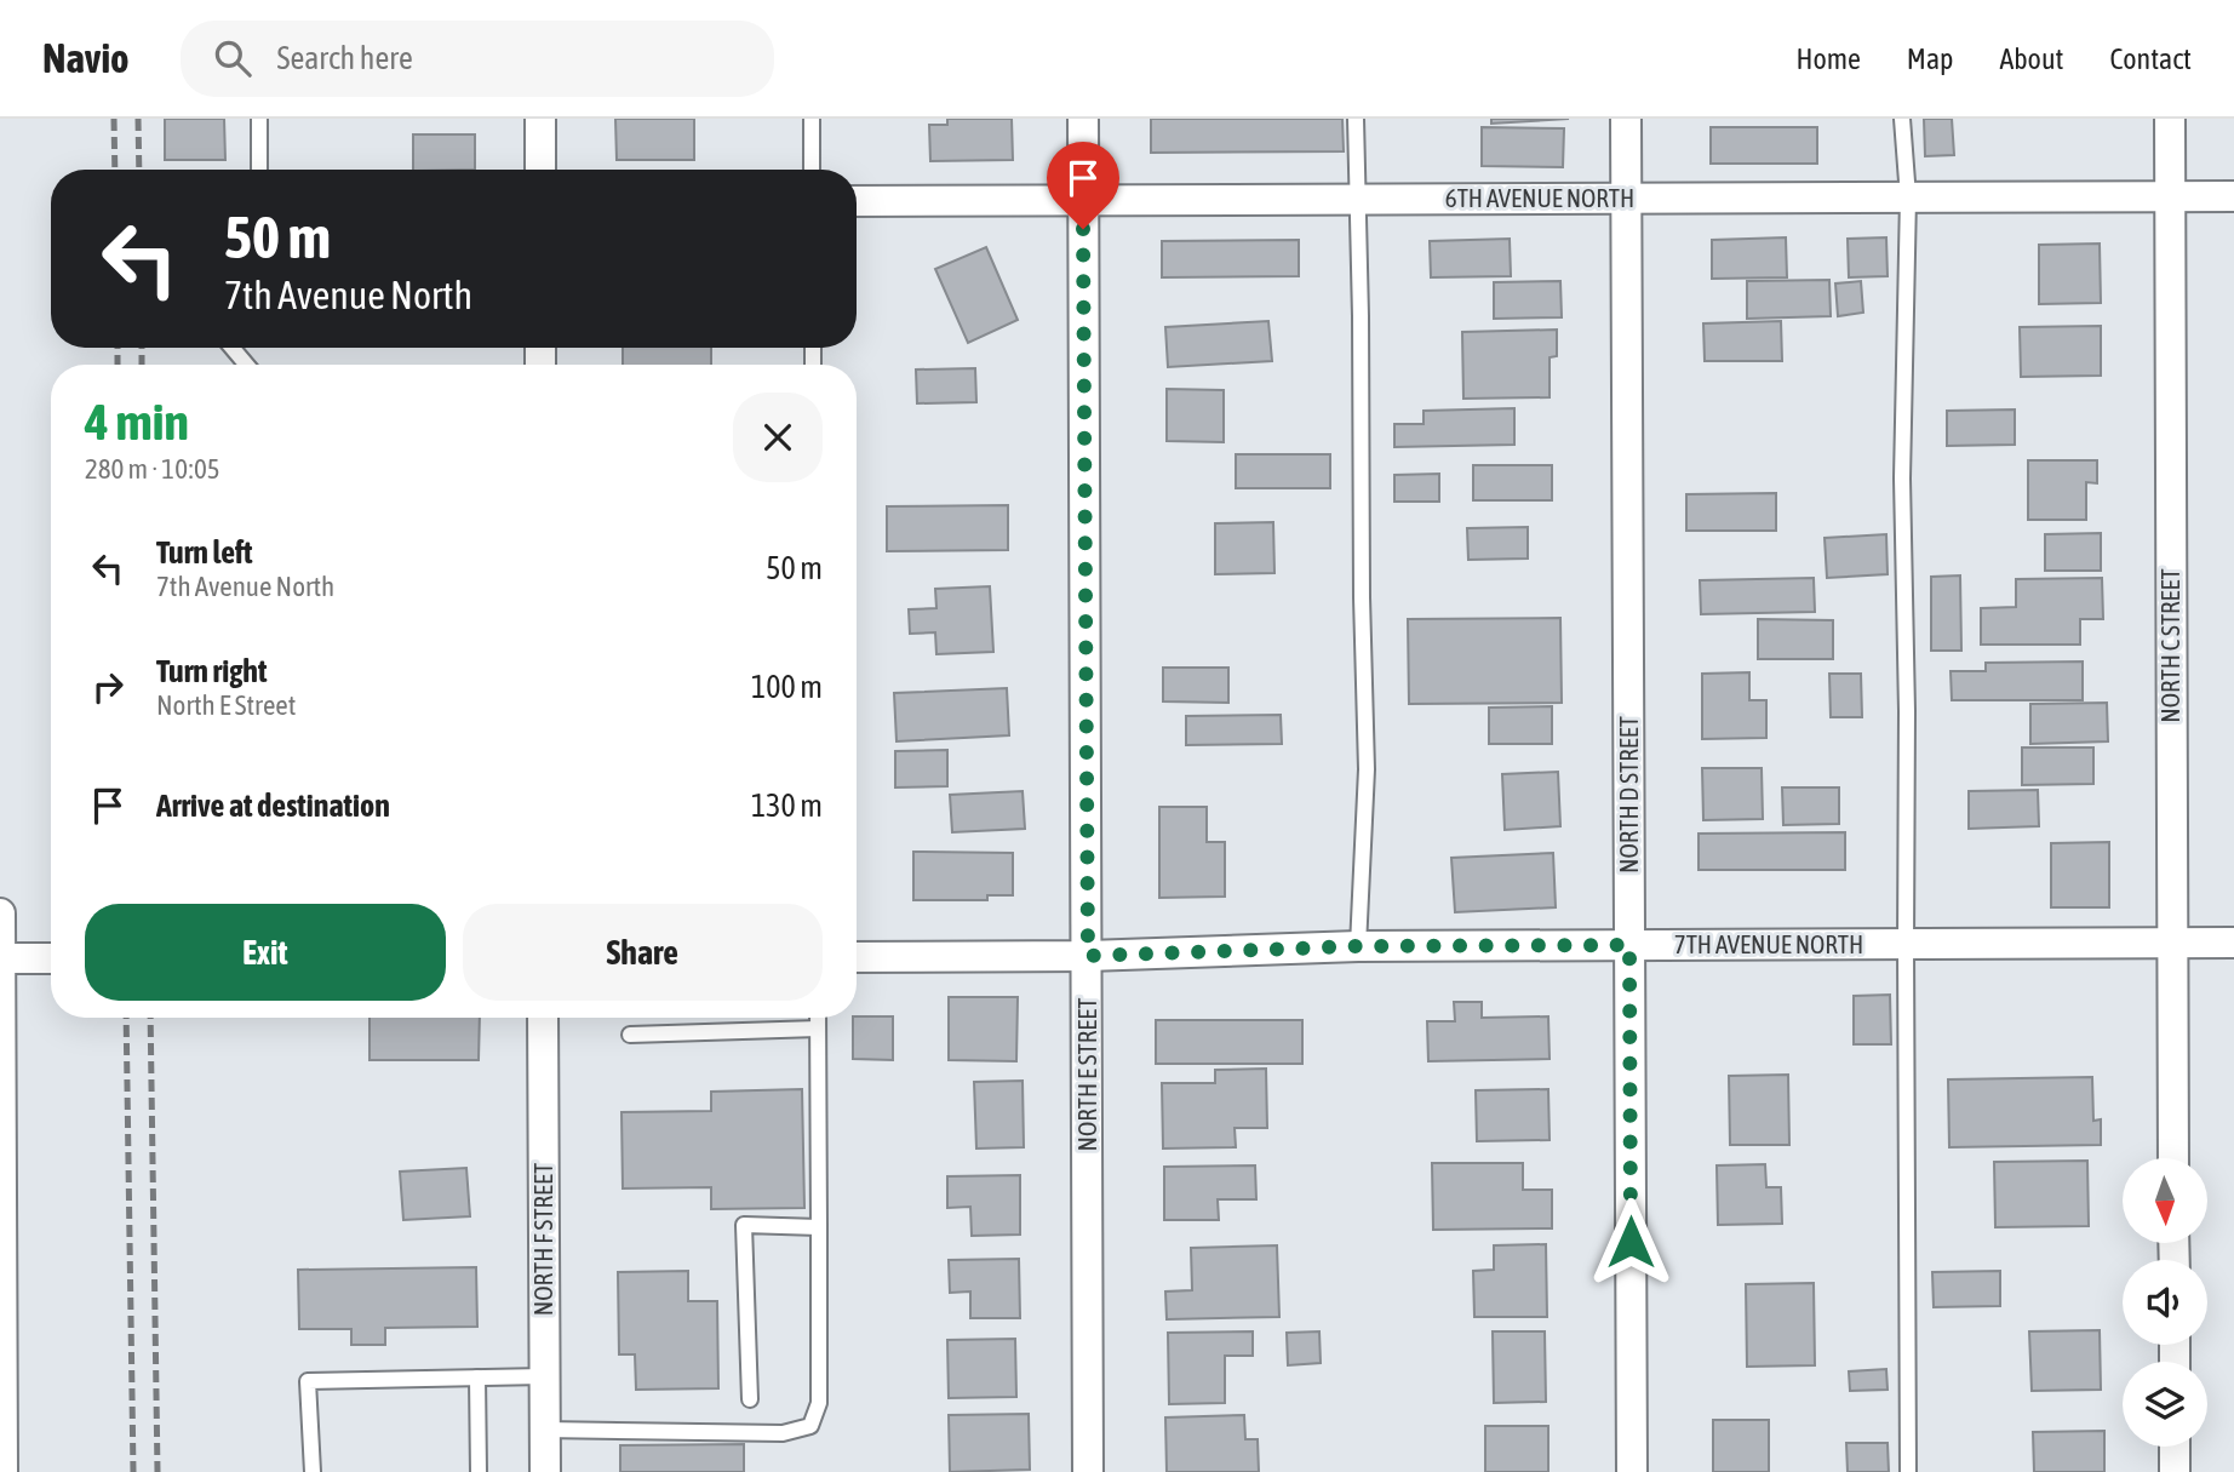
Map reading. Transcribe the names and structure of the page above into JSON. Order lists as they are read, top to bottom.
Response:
{
  "streets": {
    "street": [
      "6TH AVENUE NORTH",
      "NORTH C STREET",
      "NORTH D STREET",
      "7TH AVENUE NORTH",
      "NORTH E STREET",
      "NORTH F STREET"
    ]
  },
  "crossings": [
    ["6TH AVENUE NORTH", "NORTH C STREET"],
    ["6TH AVENUE NORTH", "NORTH D STREET"],
    ["6TH AVENUE NORTH", "NORTH E STREET"],
    ["NORTH C STREET", "7TH AVENUE NORTH"],
    ["NORTH D STREET", "7TH AVENUE NORTH"],
    ["7TH AVENUE NORTH", "NORTH E STREET"]
  ],
  "north": "bottom",
  "page": {
    "header": "Navio",
    "search": "Search here",
    "nav": [
      "Home",
      "Map",
      "About",
      "Contact"
    ],
    "turn": ["50 m", "7th Avenue North"],
    "heading": ["4 min", "280 m · 10:05"],
    "list": [
      {
        "name": "Turn left",
        "note": "7th Avenue North",
        "value": "50 m"
      },
      {
        "name": "Turn right",
        "note": "North E Street",
        "value": "100 m"
      },
      {
        "name": "Arrive at destination",
        "value": "130 m"
      }
    ],
    "buttons": ["Exit", "Share"]
  }
}
